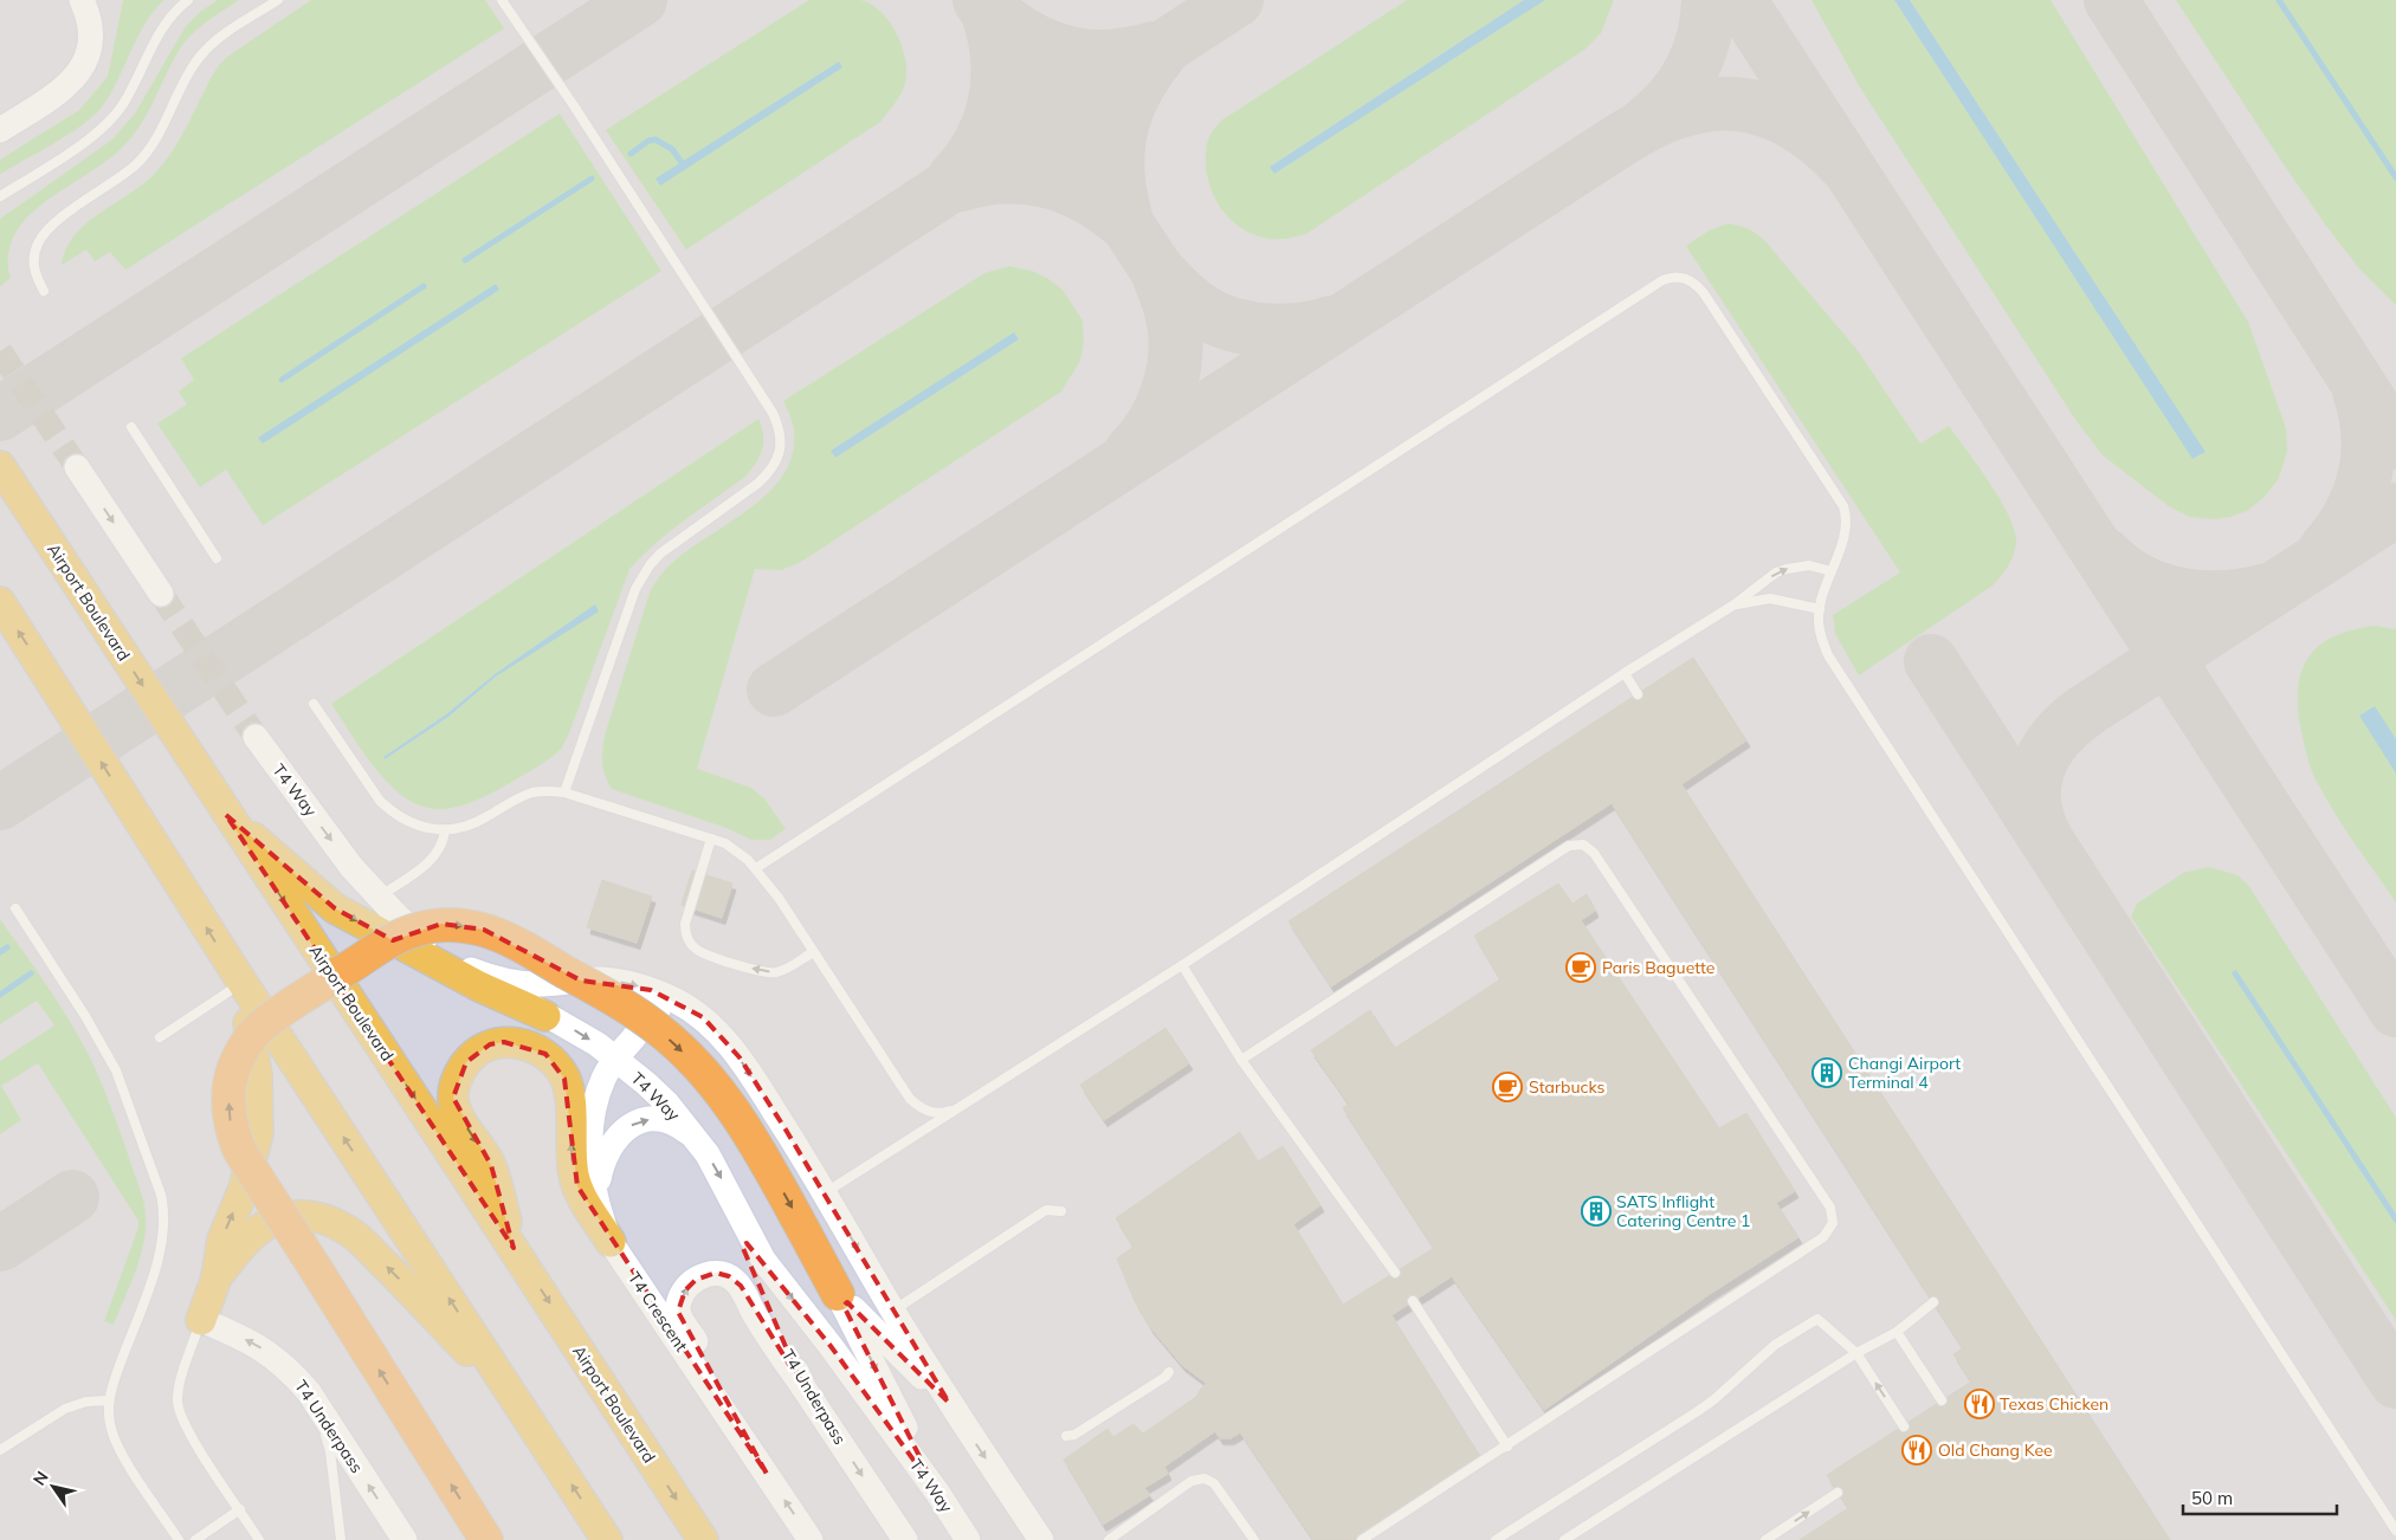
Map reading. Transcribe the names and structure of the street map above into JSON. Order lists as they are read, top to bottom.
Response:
{
  "streets": {
    "highway": ["Airport Boulevard"],
    "main road": ["T4 Way", "T4 Crescent", "T4 Underpass"]
  },
  "crossings": [
    ["T4 Way", "T4 Crescent"],
    ["T4 Way", "T4 Underpass"]
  ],
  "places": {
    "cafe": ["Paris Baguette", "Starbucks"],
    "building": ["Changi Airport Terminal 4", "SATS Inflight Catering Centre 1"],
    "restaurant": ["Texas Chicken", "Old Chang Kee"]
  },
  "scale_bar": "50 m",
  "north": "top left"
}
